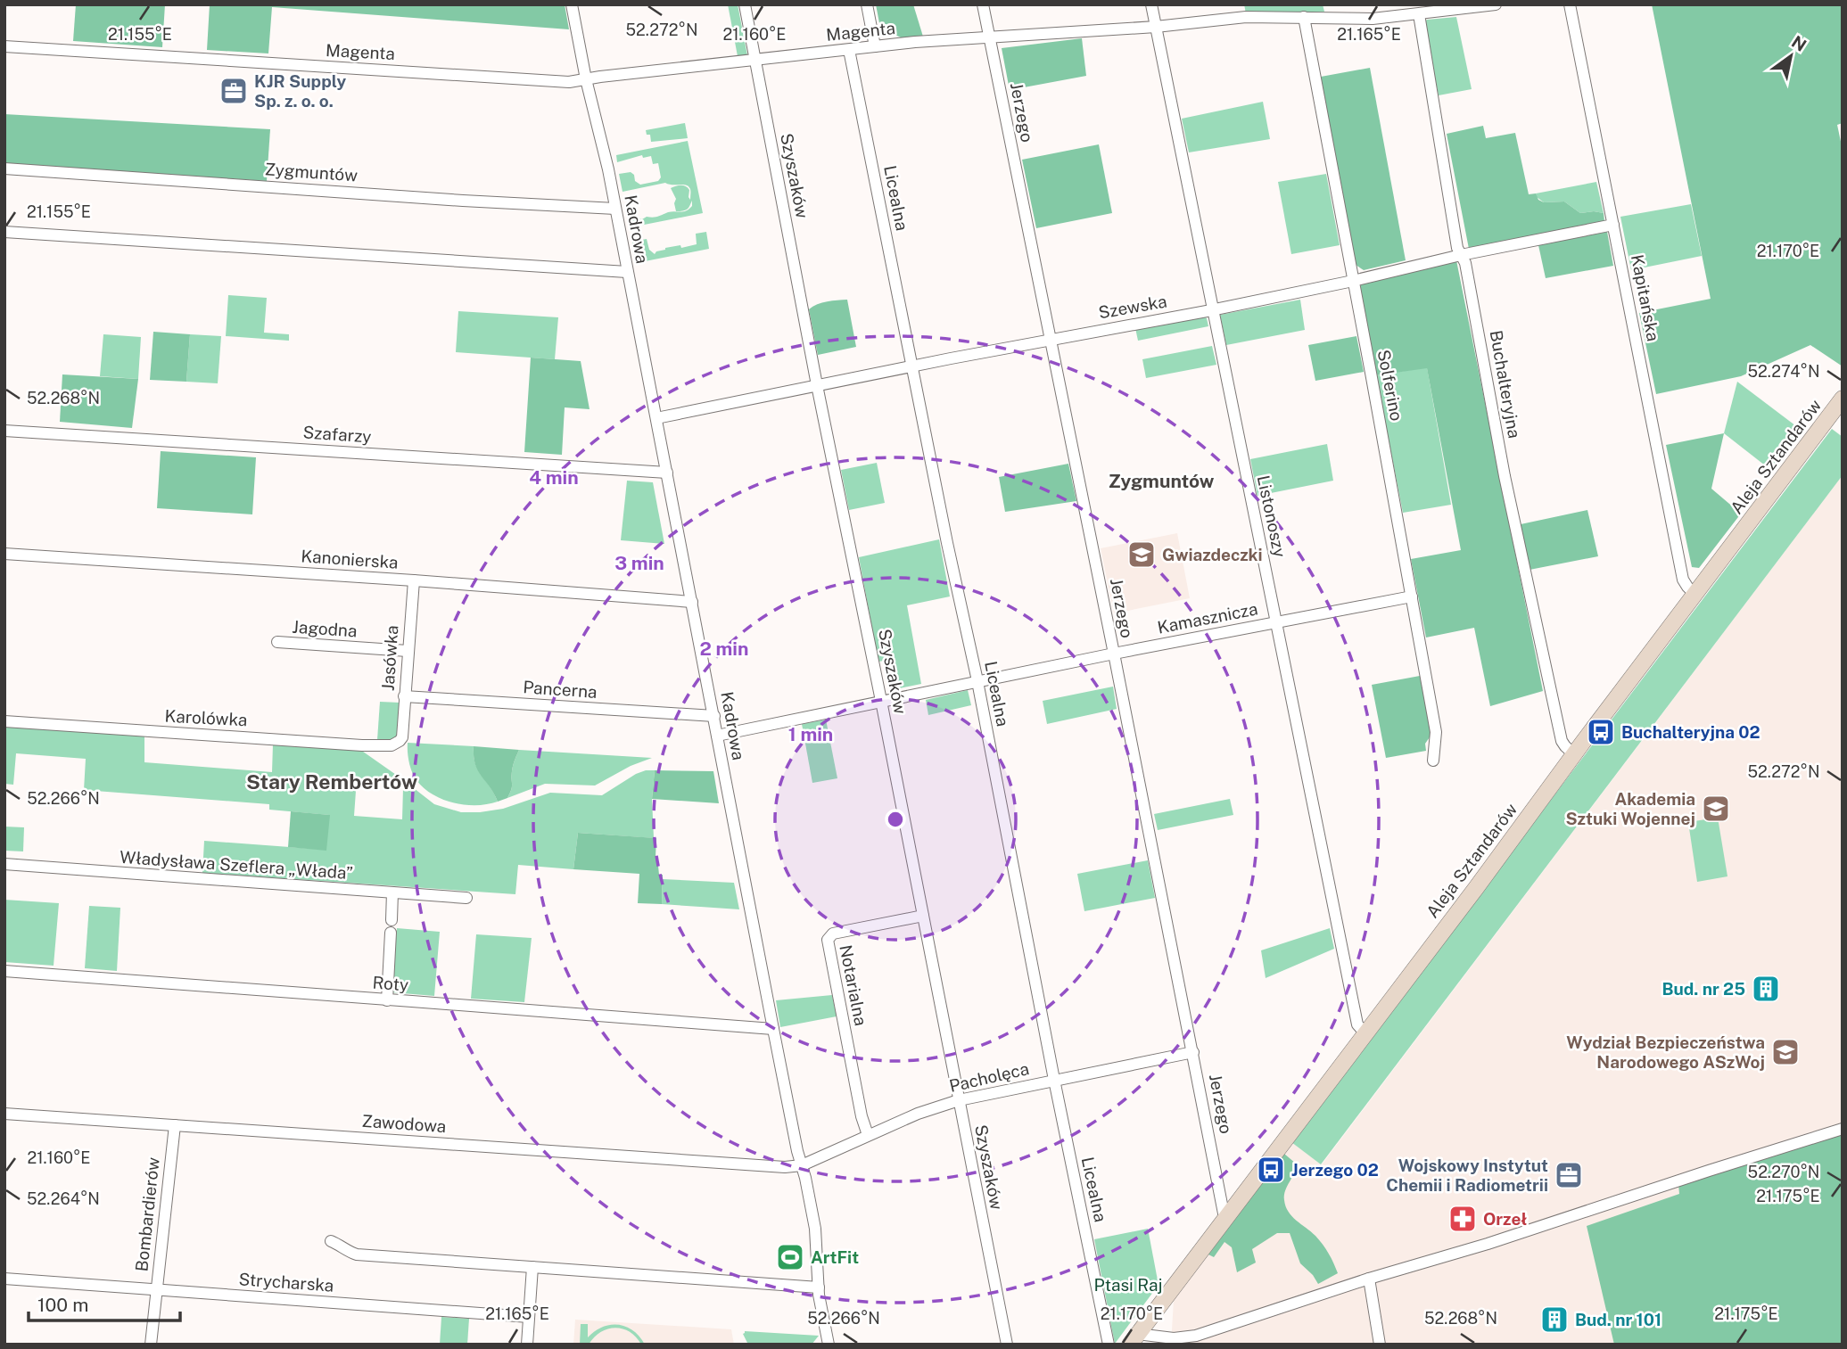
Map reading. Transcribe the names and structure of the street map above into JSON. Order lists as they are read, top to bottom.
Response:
{
  "streets": {
    "street": [
      "Magenta",
      "Jerzego",
      "Zygmuntów",
      "Szyszaków",
      "Licealna",
      "Kadrowa",
      "Kapitańska",
      "Szewska",
      "Buchalteryjna",
      "Solferino",
      "Szafarzy",
      "Aleja Sztandarów",
      "Listonoszy",
      "Kanonierska",
      "Kamasznicza",
      "Jagodna",
      "Jasówka",
      "Pancerna",
      "Karolówka",
      "Władysława Szeflera „Włada”",
      "Roty",
      "Notarialna",
      "Pacholęca",
      "Zawodowa",
      "Bombardierów",
      "Strycharska"
    ]
  },
  "crossings": [
    ["Magenta", "Jerzego"],
    ["Magenta", "Szyszaków"],
    ["Magenta", "Licealna"],
    ["Magenta", "Kadrowa"],
    ["Magenta", "Buchalteryjna"],
    ["Magenta", "Solferino"],
    ["Magenta", "Listonoszy"],
    ["Jerzego", "Szewska"],
    ["Jerzego", "Aleja Sztandarów"],
    ["Jerzego", "Kamasznicza"],
    ["Jerzego", "Pacholęca"],
    ["Zygmuntów", "Kadrowa"],
    ["Szyszaków", "Szewska"],
    ["Szyszaków", "Kamasznicza"],
    ["Szyszaków", "Notarialna"],
    ["Szyszaków", "Pacholęca"],
    ["Licealna", "Szewska"],
    ["Licealna", "Kamasznicza"],
    ["Licealna", "Pacholęca"],
    ["Kadrowa", "Szewska"],
    ["Kadrowa", "Szafarzy"],
    ["Kadrowa", "Kanonierska"],
    ["Kadrowa", "Kamasznicza"],
    ["Kadrowa", "Pancerna"],
    ["Kadrowa", "Roty"],
    ["Kadrowa", "Pacholęca"],
    ["Kadrowa", "Zawodowa"],
    ["Kapitańska", "Szewska"],
    ["Kapitańska", "Aleja Sztandarów"],
    ["Szewska", "Buchalteryjna"],
    ["Szewska", "Solferino"],
    ["Szewska", "Listonoszy"],
    ["Buchalteryjna", "Aleja Sztandarów"],
    ["Solferino", "Kamasznicza"],
    ["Aleja Sztandarów", "Listonoszy"],
    ["Listonoszy", "Kamasznicza"],
    ["Kanonierska", "Jasówka"],
    ["Jagodna", "Jasówka"],
    ["Jasówka", "Pancerna"],
    ["Jasówka", "Karolówka"],
    ["Notarialna", "Pacholęca"],
    ["Pacholęca", "Zawodowa"],
    ["Zawodowa", "Bombardierów"],
    ["Bombardierów", "Strycharska"]
  ],
  "districts": ["Zygmuntów", "Stary Rembertów"],
  "parks": ["Ptasi Raj"],
  "places": {
    "office": ["KJR Supply Sp. z. o. o.", "Wojskowy Instytut Chemii i Radiometrii"],
    "school or university": ["Gwiazdeczki", "Akademia Sztuki Wojennej", "Wydział Bezpieczeństwa Narodowego ASzWoj"],
    "bus stop": ["Buchalteryjna 02", "Jerzego 02"],
    "building": ["Bud. nr 25", "Bud. nr 101"],
    "pharmacy": ["Orzeł"],
    "sports": ["ArtFit"]
  },
  "scale_bar": "100 m",
  "north": "top right",
  "coordinates": [
    "52.272°N",
    "21.165°E",
    "21.155°E",
    "21.160°E",
    "21.170°E",
    "52.274°N",
    "52.268°N",
    "52.266°N",
    "52.270°N",
    "21.175°E",
    "52.264°N"
  ],
  "rings": [
    "4 min",
    "3 min",
    "2 min",
    "1 min"
  ]
}
